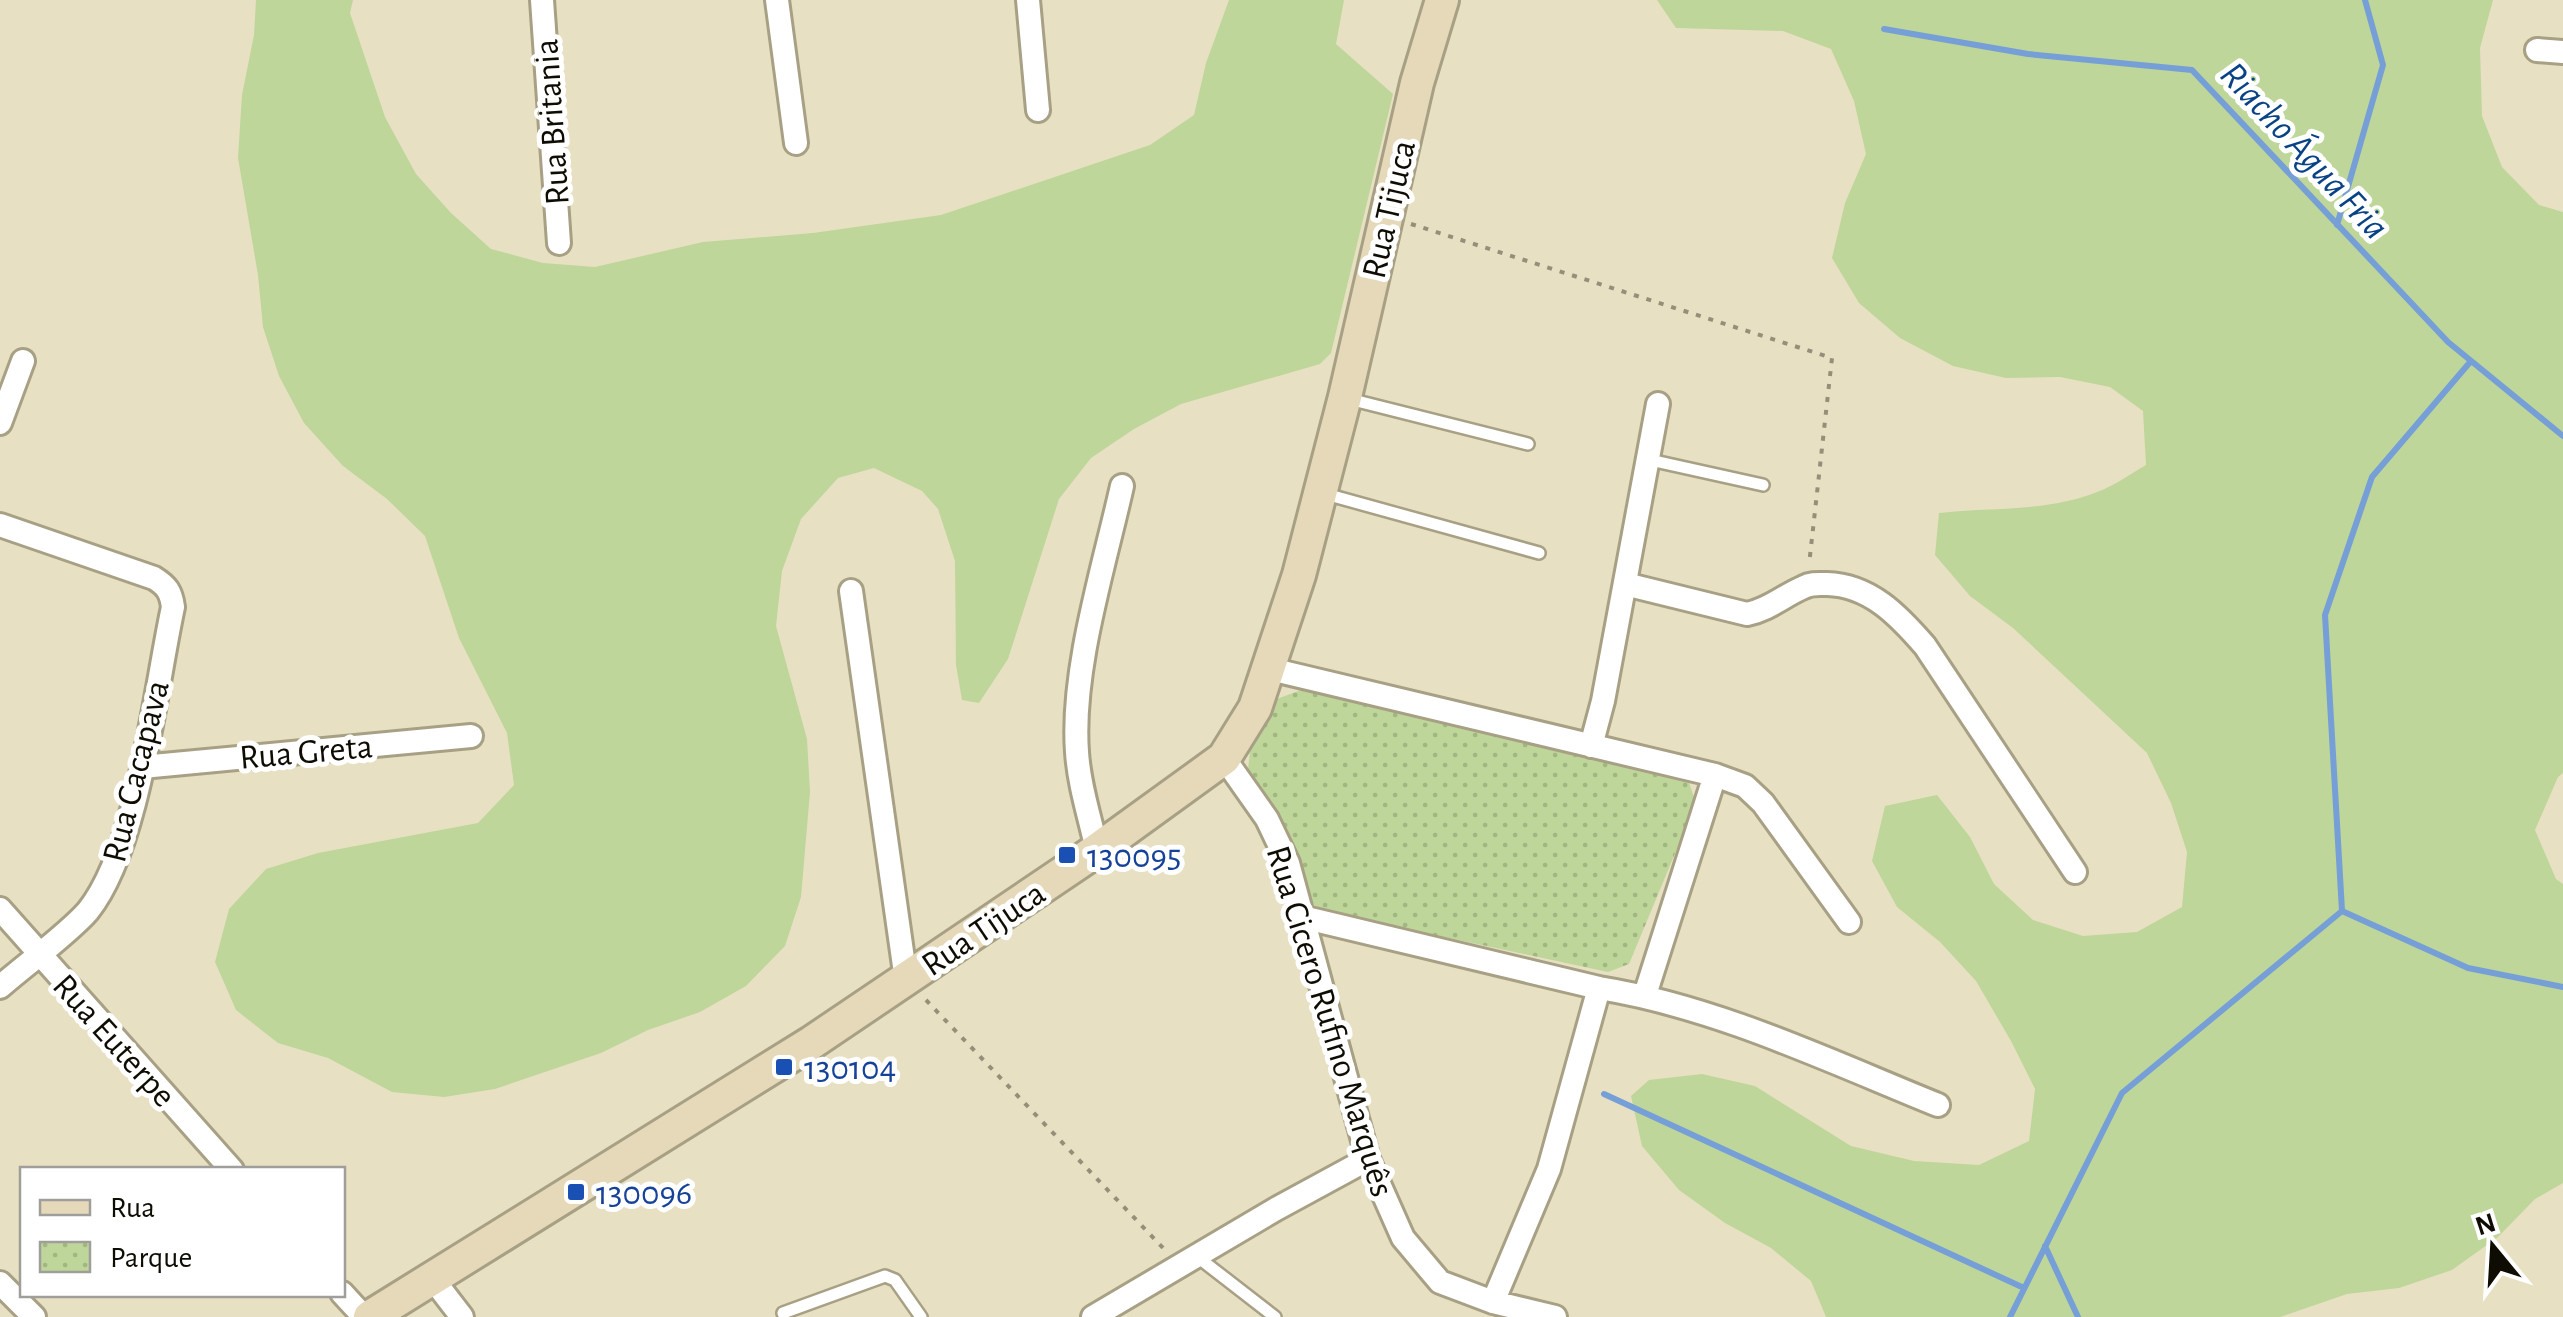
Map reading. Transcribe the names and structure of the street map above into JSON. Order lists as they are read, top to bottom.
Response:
{
  "streets": {
    "street": [
      "Rua Britania",
      "Rua Tijuca",
      "Rua Greta",
      "Rua Cacapava",
      "Rua Cicero Rufino Marquês",
      "Rua Euterpe"
    ]
  },
  "crossings": [
    ["Rua Tijuca", "Rua Cicero Rufino Marquês"],
    ["Rua Greta", "Rua Cacapava"],
    ["Rua Cacapava", "Rua Euterpe"]
  ],
  "water": ["Riacho Água Fria"],
  "places": {
    "transit": ["130095", "130104", "130096"]
  },
  "legend": ["Rua", "Parque"],
  "north": "top"
}
